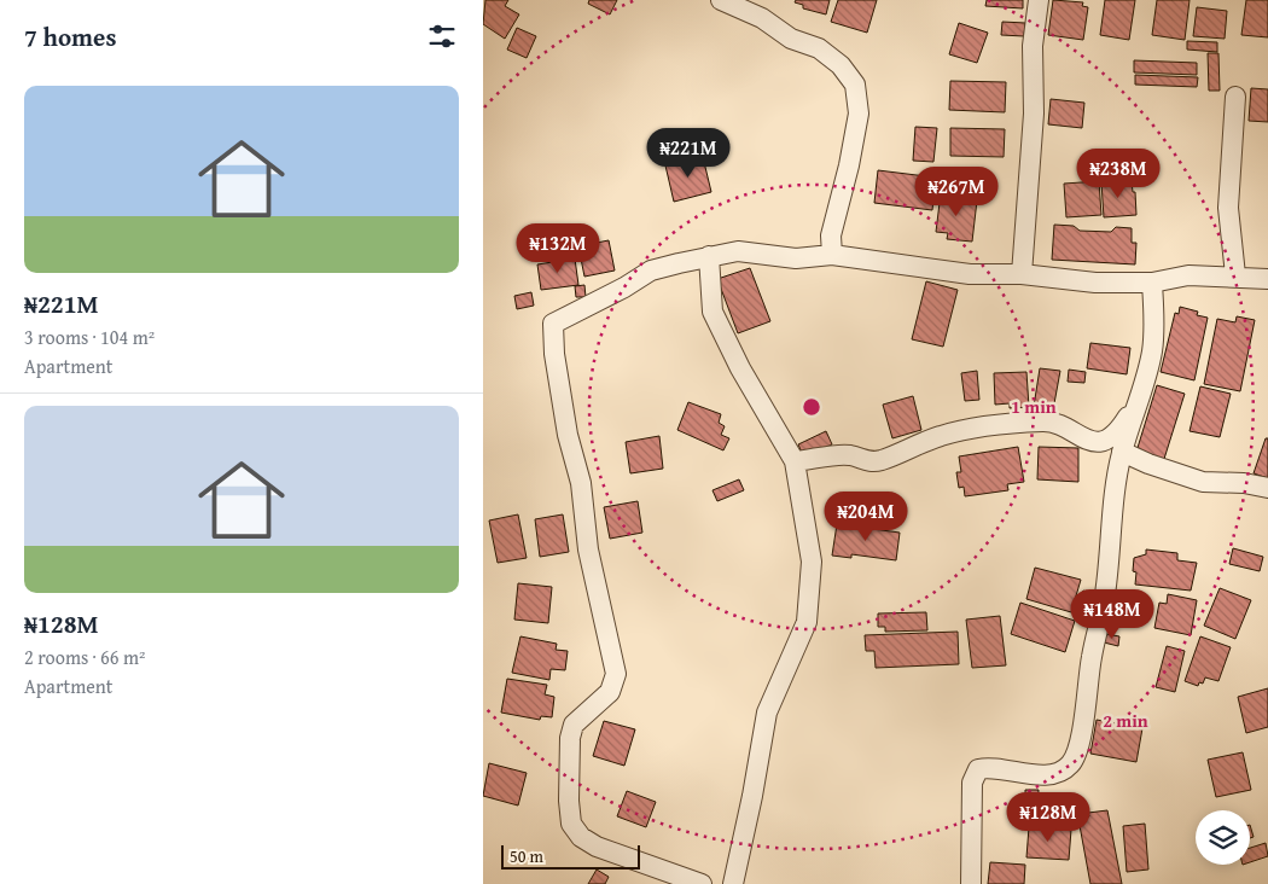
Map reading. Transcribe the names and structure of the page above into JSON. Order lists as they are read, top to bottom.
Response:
{
  "scale_bar": "50 m",
  "page": {
    "heading": "7 homes",
    "list": [
      {
        "name": "₦221M",
        "note": "3 rooms · 104 m² · Apartment"
      },
      {
        "name": "₦128M",
        "note": "2 rooms · 66 m² · Apartment"
      }
    ],
    "price": [
      "₦221M",
      "₦238M",
      "₦267M",
      "₦132M",
      "₦204M",
      "₦148M",
      "₦128M"
    ],
    "scale": "50 m"
  },
  "rings": ["1 min", "2 min"]
}
